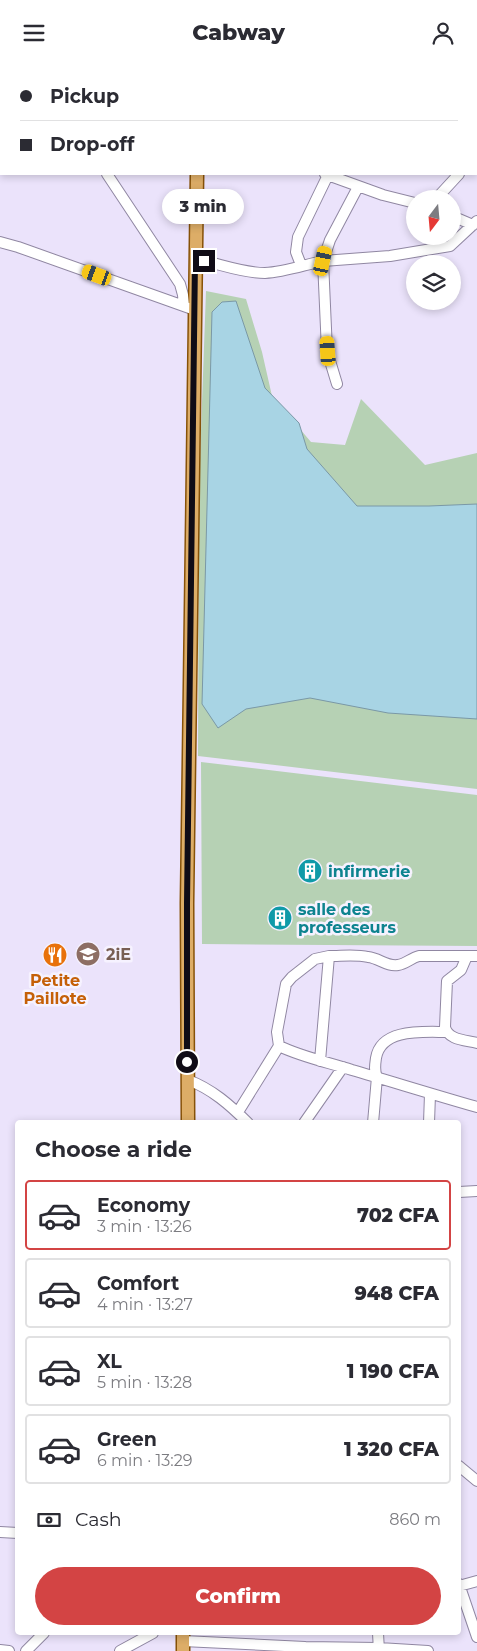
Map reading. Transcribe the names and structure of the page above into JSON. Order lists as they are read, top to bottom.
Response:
{
  "places": {
    "building": ["infirmerie", "salle des professeurs"],
    "school or university": ["2iE"],
    "restaurant": ["Petite Paillote"]
  },
  "north": "bottom",
  "page": {
    "header": "Cabway",
    "banner": ["Pickup", "Drop-off"],
    "bubble": "3 min",
    "heading": "Choose a ride",
    "list": [
      {
        "name": "Economy",
        "note": "3 min · 13:26",
        "value": "702 CFA"
      },
      {
        "name": "Comfort",
        "note": "4 min · 13:27",
        "value": "948 CFA"
      },
      {
        "name": "XL",
        "note": "5 min · 13:28",
        "value": "1 190 CFA"
      },
      {
        "name": "Green",
        "note": "6 min · 13:29",
        "value": "1 320 CFA"
      }
    ],
    "pay": ["Cash", "860 m"],
    "buttons": "Confirm"
  }
}
